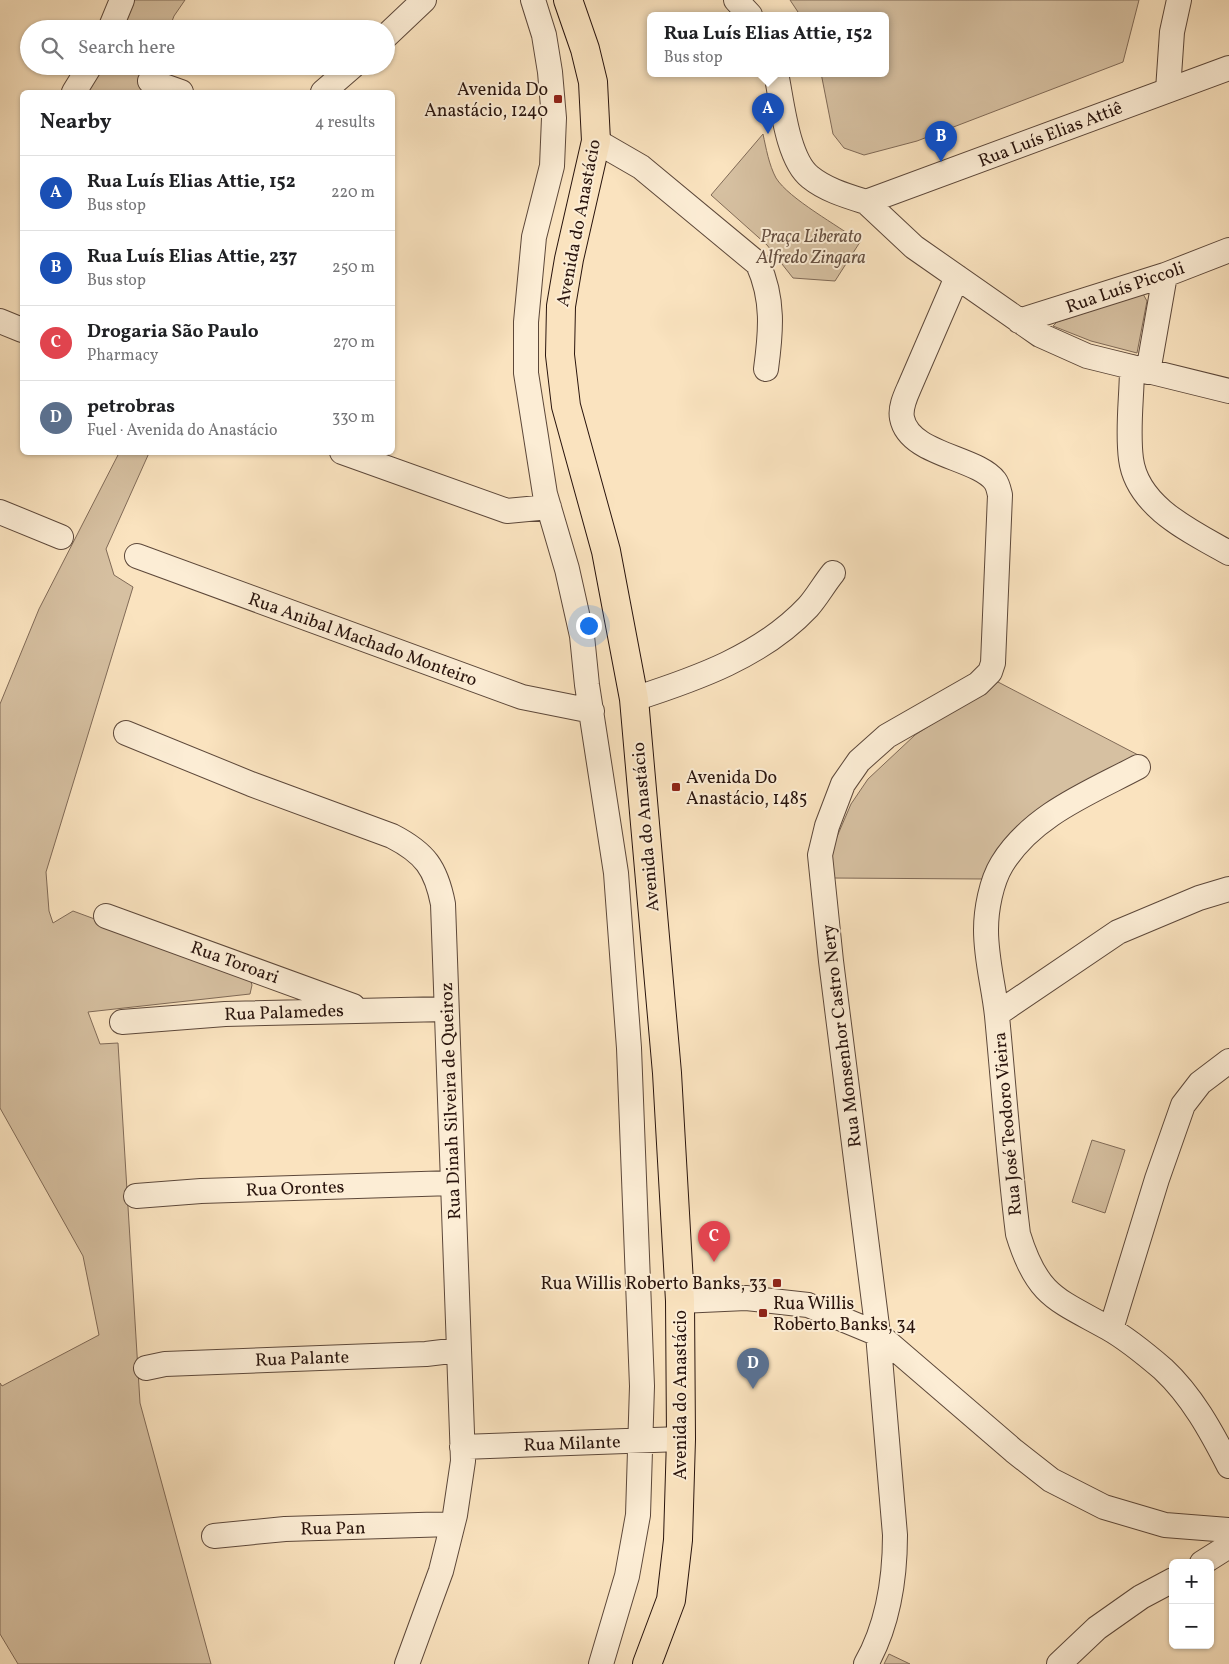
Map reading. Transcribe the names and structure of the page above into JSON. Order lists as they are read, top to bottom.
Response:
{
  "streets": {
    "main road": ["Avenida do Anastácio"],
    "street": [
      "Rua Luís Elias Attiê",
      "Rua Luís Piccoli",
      "Rua Anibal Machado Monteiro",
      "Rua Toroari",
      "Rua Palamedes",
      "Rua Monsenhor Castro Nery",
      "Rua Dinah Silveira de Queiroz",
      "Rua José Teodoro Vieira",
      "Rua Orontes",
      "Rua Palante",
      "Rua Milante",
      "Rua Pan"
    ]
  },
  "crossings": [
    ["Avenida do Anastácio", "Rua Anibal Machado Monteiro"],
    ["Avenida do Anastácio", "Rua Milante"],
    ["Rua Toroari", "Rua Palamedes"],
    ["Rua Palamedes", "Rua Dinah Silveira de Queiroz"],
    ["Rua Dinah Silveira de Queiroz", "Rua Orontes"],
    ["Rua Dinah Silveira de Queiroz", "Rua Palante"],
    ["Rua Dinah Silveira de Queiroz", "Rua Milante"],
    ["Rua Dinah Silveira de Queiroz", "Rua Pan"]
  ],
  "parks": ["Praça Liberato Alfredo Zingara"],
  "places": {
    "transit": [
      "Avenida Do Anastácio, 1240",
      "Avenida Do Anastácio, 1485",
      "Rua Willis Roberto Banks, 33",
      "Rua Willis Roberto Banks, 34"
    ]
  },
  "page": {
    "popup": ["Rua Luís Elias Attie, 152", "Bus stop"],
    "search": "Search here",
    "heading": ["Nearby", "4 results"],
    "pins": [
      "A",
      "B",
      "C",
      "D"
    ],
    "list": [
      {
        "mark": "A",
        "name": "Rua Luís Elias Attie, 152",
        "note": "Bus stop",
        "value": "220 m"
      },
      {
        "mark": "B",
        "name": "Rua Luís Elias Attie, 237",
        "note": "Bus stop",
        "value": "250 m"
      },
      {
        "mark": "C",
        "name": "Drogaria São Paulo",
        "note": "Pharmacy",
        "value": "270 m"
      },
      {
        "mark": "D",
        "name": "petrobras",
        "note": "Fuel · Avenida do Anastácio",
        "value": "330 m"
      }
    ],
    "map_buttons": ["+", "−"]
  }
}
